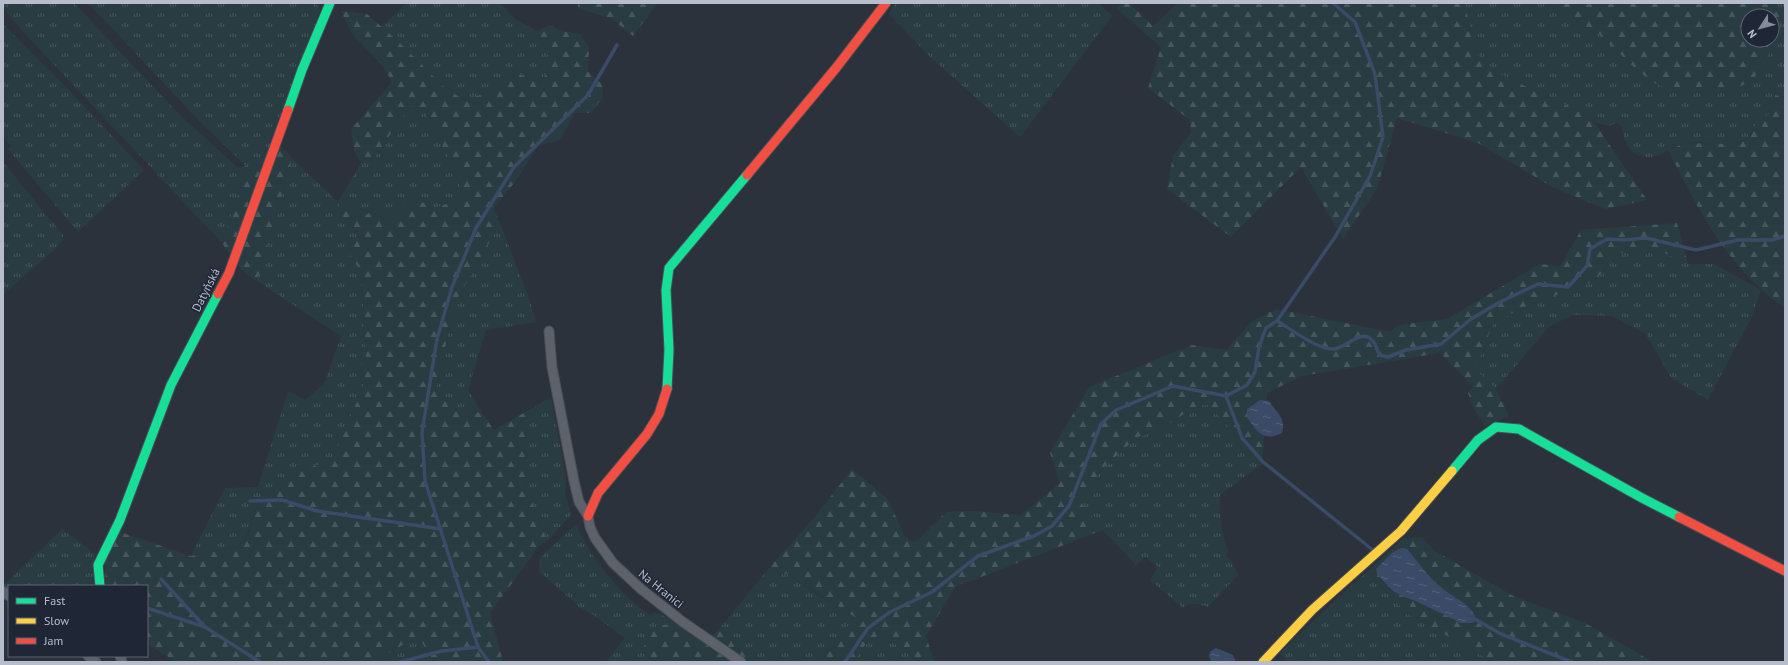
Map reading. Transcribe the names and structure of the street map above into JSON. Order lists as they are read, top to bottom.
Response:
{
  "streets": {
    "street": ["Datyňská", "Na Hranici"]
  },
  "legend": ["Fast", "Slow", "Jam"],
  "north": "bottom left"
}
